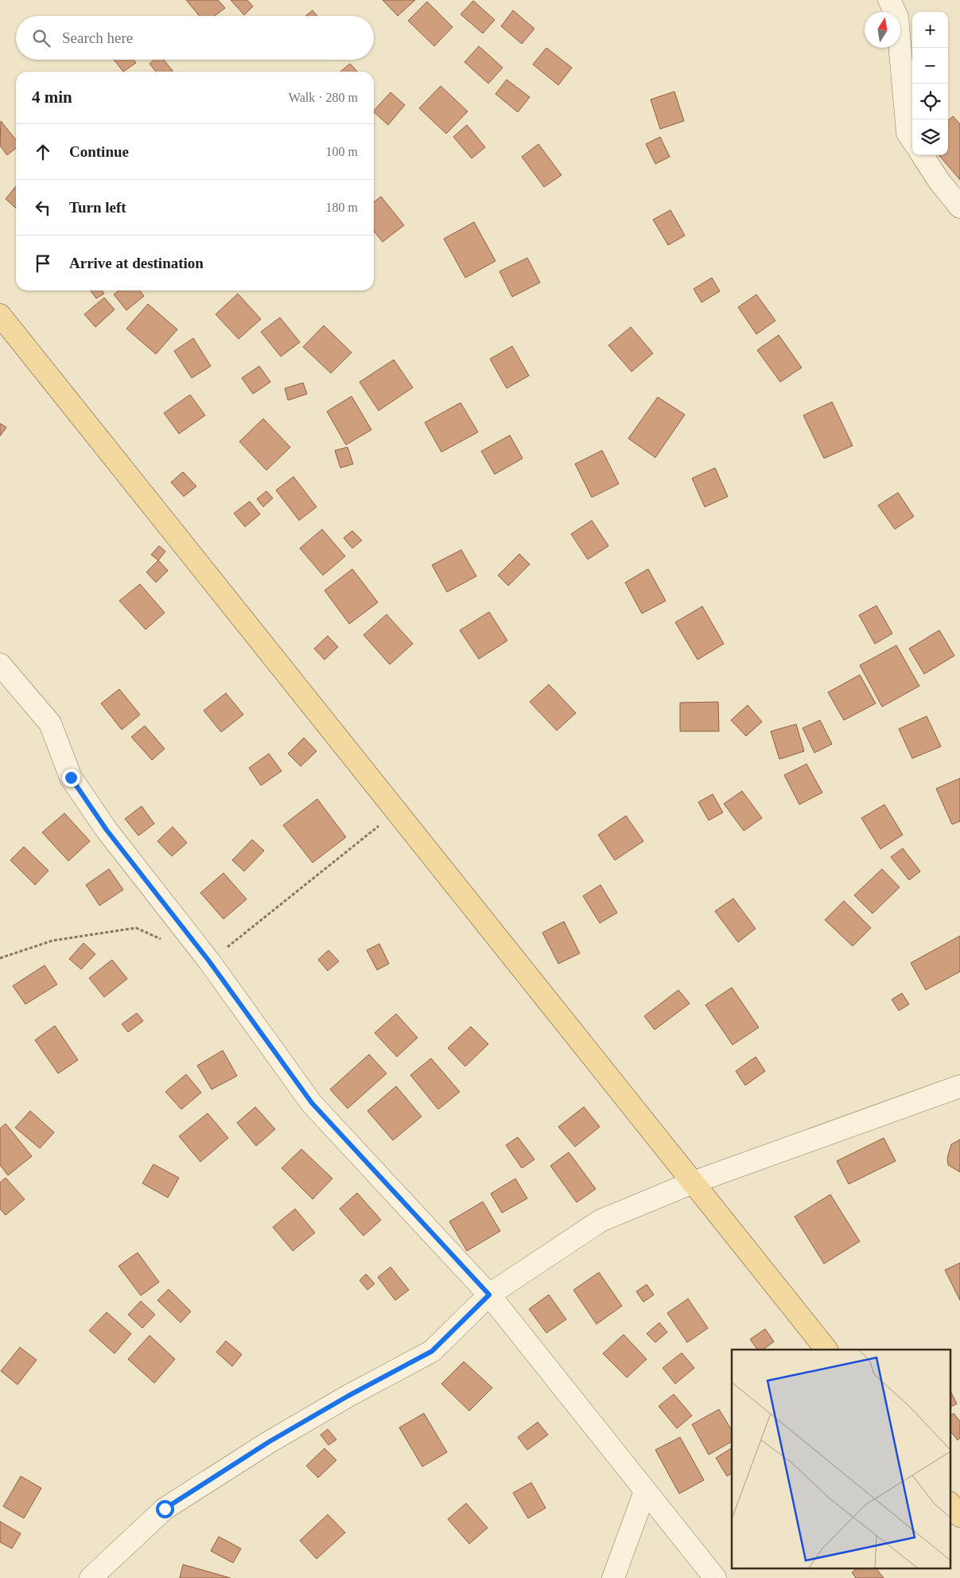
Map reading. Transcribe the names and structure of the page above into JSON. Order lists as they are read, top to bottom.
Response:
{
  "north": "top",
  "page": {
    "map_buttons": ["+", "−"],
    "search": "Search here",
    "heading": ["4 min", "Walk · 280 m"],
    "list": [
      ["Continue", "100 m"],
      ["Turn left", "180 m"],
      "Arrive at destination"
    ]
  }
}
